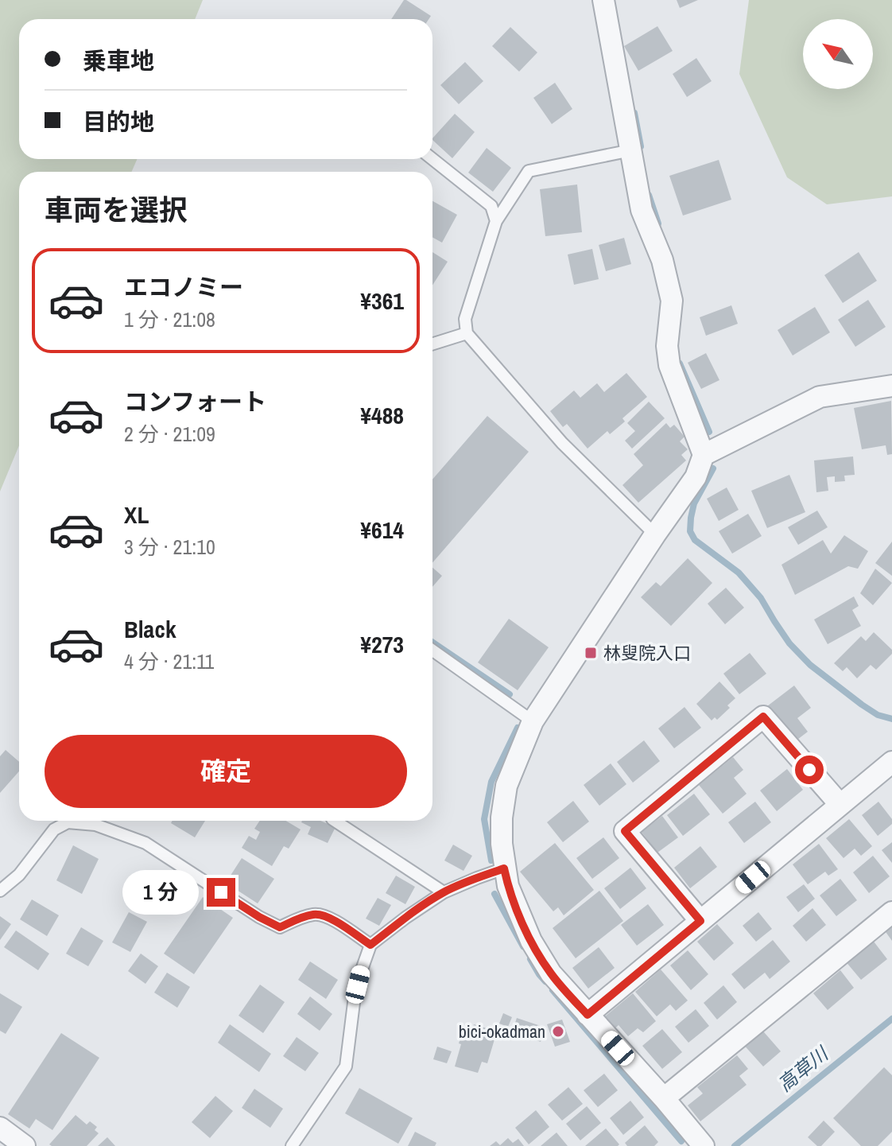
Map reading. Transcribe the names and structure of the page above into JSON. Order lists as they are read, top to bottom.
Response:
{
  "water": ["高草川"],
  "places": {
    "transit": ["林叟院入口"],
    "other": ["bici-okadman"]
  },
  "north": "top left",
  "page": {
    "banner": ["乗車地", "目的地"],
    "heading": "車両を選択",
    "list": [
      {
        "name": "エコノミー",
        "note": "1 分 · 21:08",
        "value": "¥361"
      },
      {
        "name": "コンフォート",
        "note": "2 分 · 21:09",
        "value": "¥488"
      },
      {
        "name": "XL",
        "note": "3 分 · 21:10",
        "value": "¥614"
      },
      {
        "name": "Black",
        "note": "4 分 · 21:11",
        "value": "¥273"
      }
    ],
    "buttons": "確定",
    "bubble": "1 分"
  }
}
